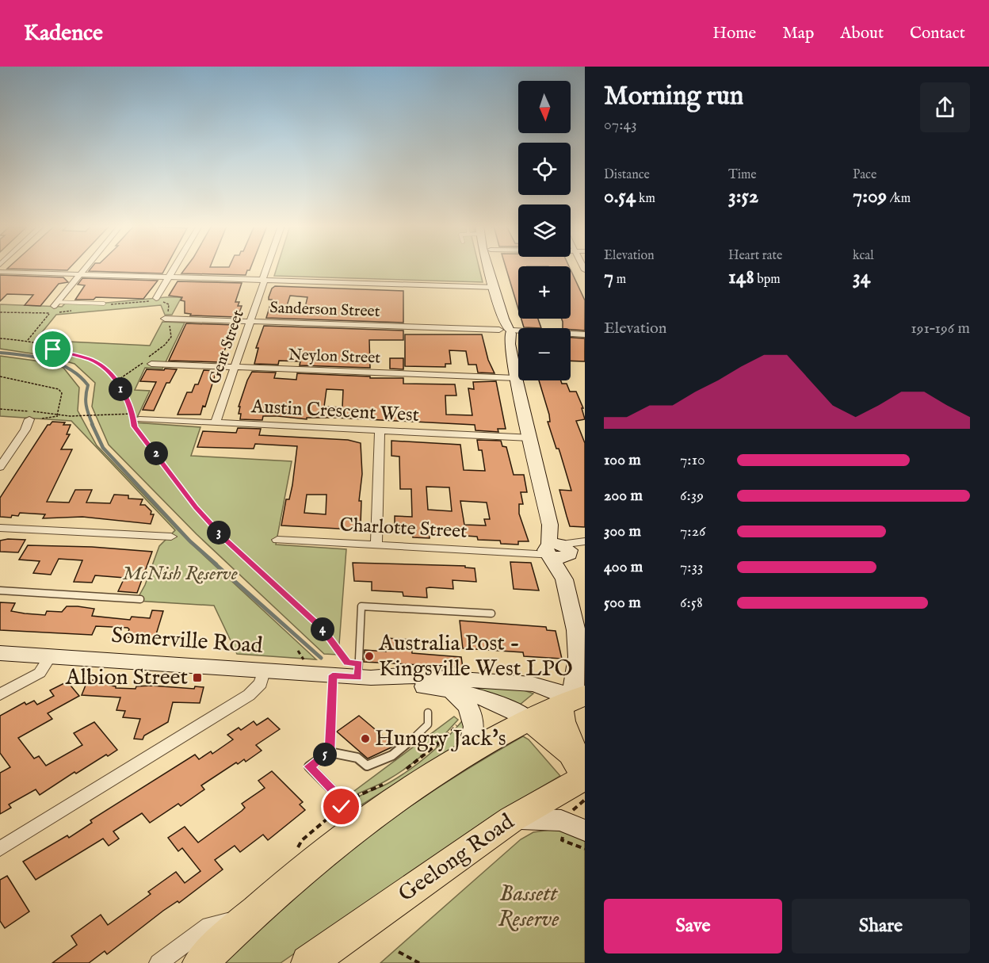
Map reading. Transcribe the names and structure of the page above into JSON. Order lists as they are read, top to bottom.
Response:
{
  "streets": {
    "highway": ["Geelong Road"],
    "street": [
      "Sanderson Street",
      "Gent Street",
      "Neylon Street",
      "Austin Crescent West",
      "Charlotte Street",
      "Somerville Road"
    ]
  },
  "crossings": [
    ["Sanderson Street", "Gent Street"],
    ["Gent Street", "Neylon Street"],
    ["Gent Street", "Austin Crescent West"]
  ],
  "parks": ["McNish Reserve", "Bassett Reserve"],
  "places": {
    "other": ["Australia Post - Kingsville West LPO", "Hungry Jack's"],
    "transit": ["Albion Street"]
  },
  "north": "bottom",
  "page": {
    "header": "Kadence",
    "nav": [
      "Home",
      "Map",
      "About",
      "Contact"
    ],
    "heading": ["Morning run", "07:43"],
    "map_buttons": ["+", "−"],
    "stats": [
      ["Distance", "0.54 km"],
      ["Time", "3:52"],
      ["Pace", "7:09 /km"],
      ["Elevation", "7 m"],
      ["Heart rate", "148 bpm"],
      ["kcal", "34"]
    ],
    "chart": ["Elevation", "191–196 m"],
    "pins": [
      "1",
      "2",
      "3",
      "4",
      "5"
    ],
    "list": [
      {
        "name": "100 m",
        "note": "7:10"
      },
      {
        "name": "200 m",
        "note": "6:39"
      },
      {
        "name": "300 m",
        "note": "7:26"
      },
      {
        "name": "400 m",
        "note": "7:33"
      },
      {
        "name": "500 m",
        "note": "6:58"
      }
    ],
    "buttons": ["Save", "Share"]
  }
}
